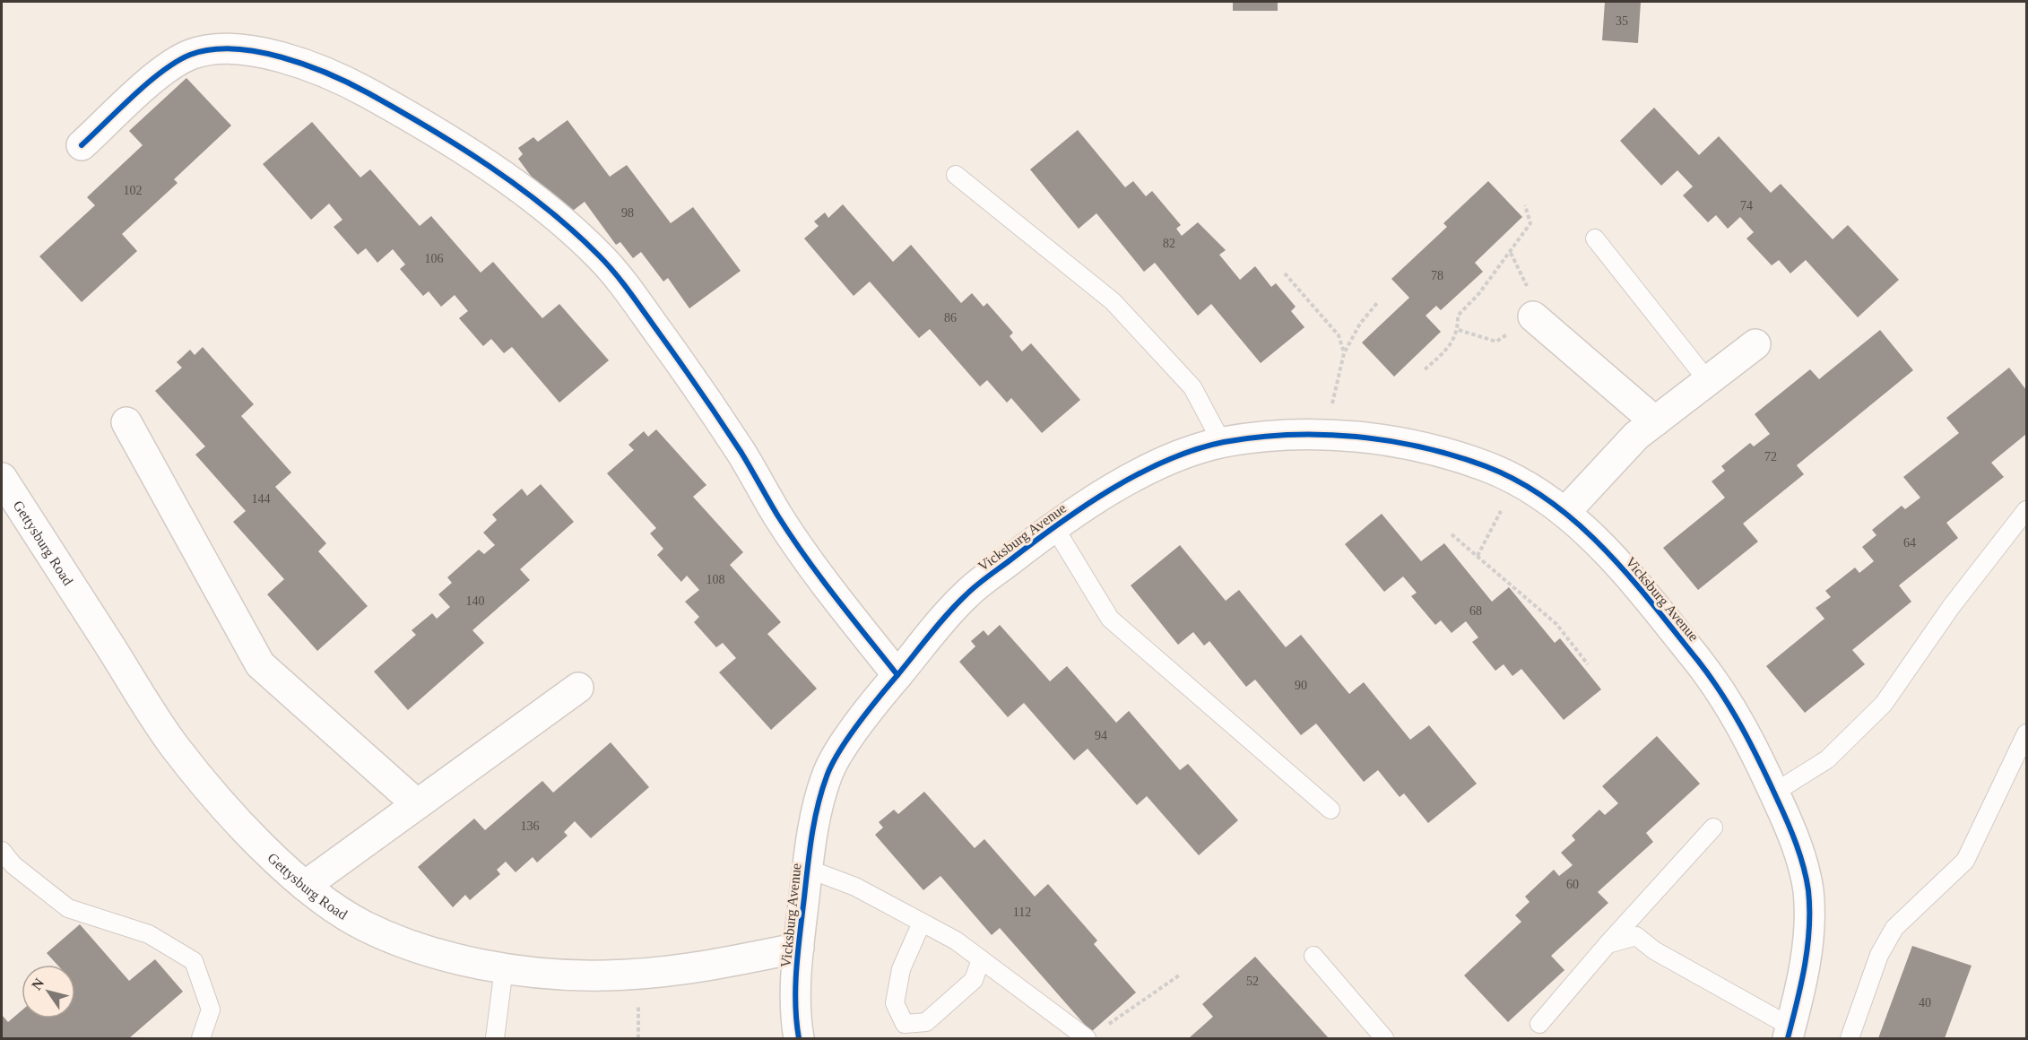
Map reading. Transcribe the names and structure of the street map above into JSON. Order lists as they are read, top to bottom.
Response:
{
  "streets": {
    "street": ["Vicksburg Avenue", "Gettysburg Road"]
  },
  "crossings": [
    ["Vicksburg Avenue", "Gettysburg Road"]
  ],
  "house_numbers": [
    "35",
    "102",
    "74",
    "98",
    "82",
    "106",
    "78",
    "86",
    "72",
    "144",
    "64",
    "108",
    "140",
    "68",
    "90",
    "94",
    "136",
    "60",
    "112",
    "52",
    "40"
  ],
  "north": "top left"
}
